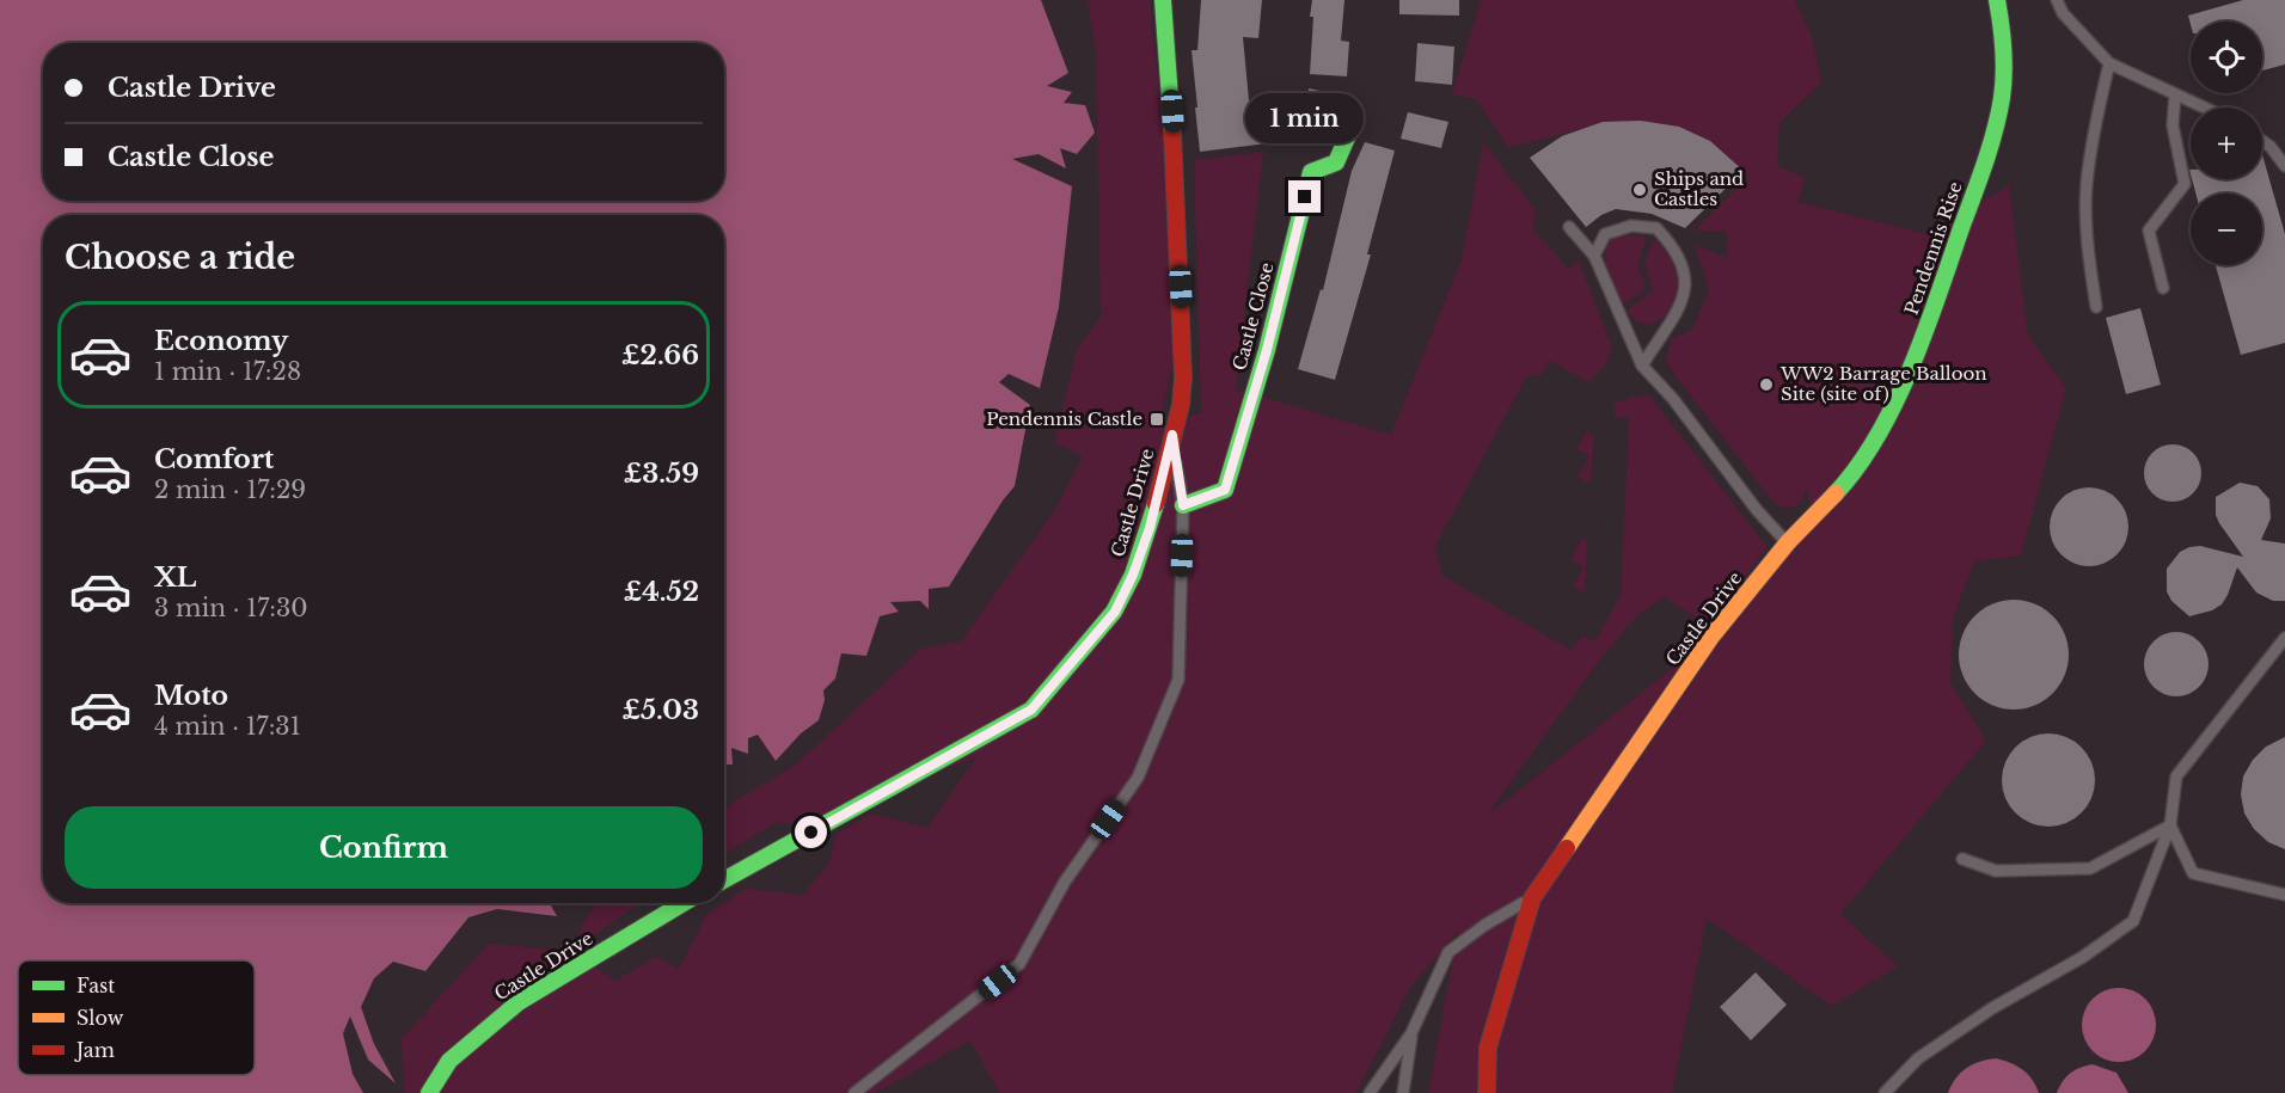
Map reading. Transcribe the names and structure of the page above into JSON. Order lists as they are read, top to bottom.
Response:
{
  "streets": {
    "street": ["Pendennis Rise", "Castle Close", "Castle Drive"]
  },
  "crossings": [
    ["Pendennis Rise", "Castle Drive"]
  ],
  "places": {
    "other": ["Ships and Castles", "WW2 Barrage Balloon Site (site of)"],
    "transit": ["Pendennis Castle"]
  },
  "legend": ["Fast", "Slow", "Jam"],
  "page": {
    "map_buttons": ["+", "−"],
    "banner": ["Castle Drive", "Castle Close"],
    "bubble": "1 min",
    "heading": "Choose a ride",
    "list": [
      {
        "name": "Economy",
        "note": "1 min · 17:28",
        "value": "£2.66"
      },
      {
        "name": "Comfort",
        "note": "2 min · 17:29",
        "value": "£3.59"
      },
      {
        "name": "XL",
        "note": "3 min · 17:30",
        "value": "£4.52"
      },
      {
        "name": "Moto",
        "note": "4 min · 17:31",
        "value": "£5.03"
      }
    ],
    "buttons": "Confirm"
  }
}
